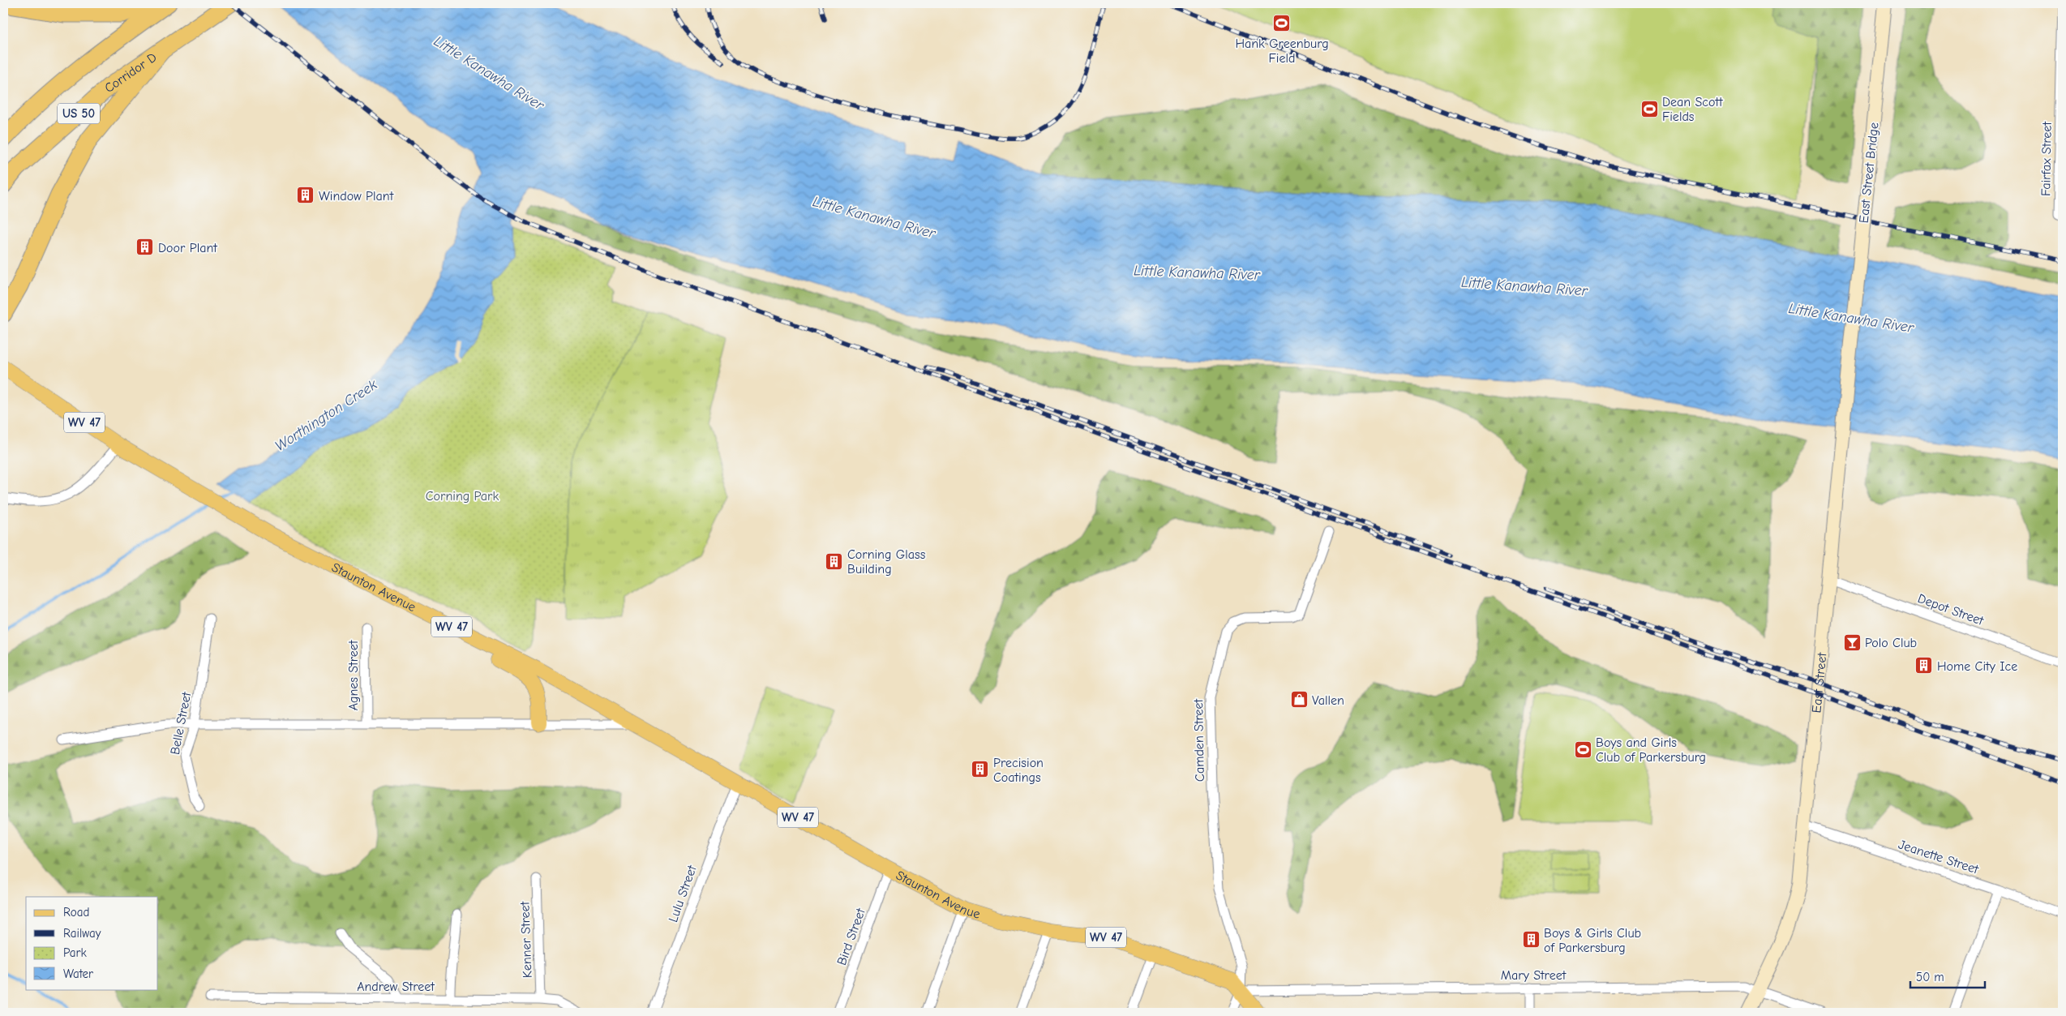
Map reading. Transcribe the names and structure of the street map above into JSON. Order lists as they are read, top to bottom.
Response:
{
  "streets": {
    "highway": ["Corridor D", "US 50"],
    "main road": [
      "East Street Bridge",
      "WV 47",
      "Staunton Avenue",
      "East Street"
    ],
    "street": [
      "Fairfax Street",
      "Depot Street",
      "Agnes Street",
      "Belle Street",
      "Camden Street",
      "Jeanette Street",
      "Lulu Street",
      "Bird Street",
      "Kenner Street",
      "Mary Street",
      "Andrew Street"
    ]
  },
  "crossings": [
    ["East Street Bridge", "East Street"],
    ["Staunton Avenue", "Agnes Street"],
    ["Staunton Avenue", "Belle Street"],
    ["Staunton Avenue", "Camden Street"],
    ["Staunton Avenue", "Lulu Street"],
    ["Staunton Avenue", "Bird Street"],
    ["Staunton Avenue", "Mary Street"],
    ["Depot Street", "East Street"],
    ["East Street", "Jeanette Street"],
    ["East Street", "Mary Street"],
    ["Camden Street", "Mary Street"],
    ["Kenner Street", "Andrew Street"]
  ],
  "water": ["Little Kanawha River", "Worthington Creek"],
  "parks": ["Corning Park"],
  "places": {
    "sports": ["Hank Greenburg Field", "Dean Scott Fields", "Boys and Girls Club of Parkersburg"],
    "building": [
      "Window Plant",
      "Door Plant",
      "Corning Glass Building",
      "Home City Ice",
      "Precision Coatings",
      "Boys & Girls Club of Parkersburg"
    ],
    "bar": ["Polo Club"],
    "shop": ["Vallen"]
  },
  "legend": [
    "Road",
    "Railway",
    "Park",
    "Water"
  ],
  "scale_bar": "50 m"
}
